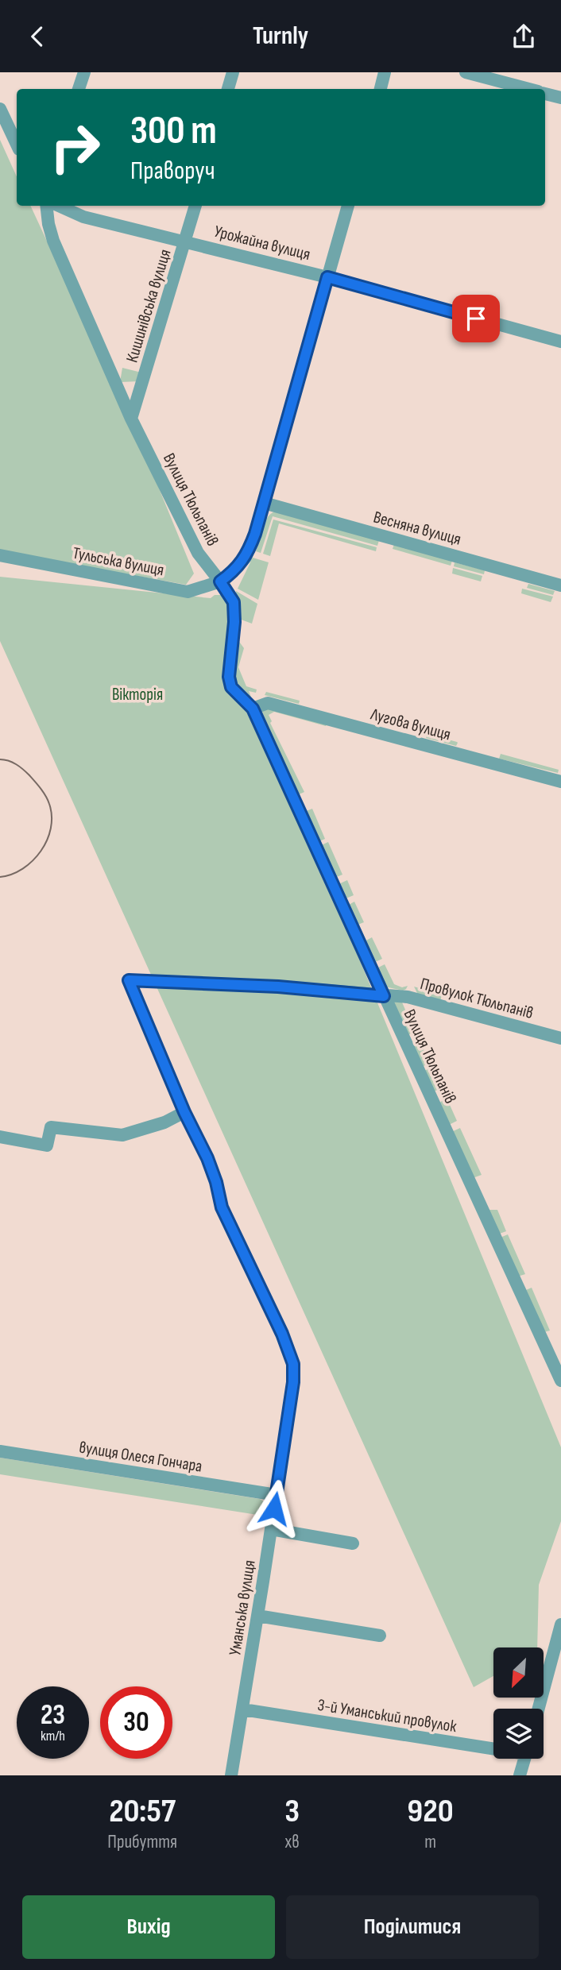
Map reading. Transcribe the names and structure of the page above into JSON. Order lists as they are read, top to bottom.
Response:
{
  "streets": {
    "street": [
      "Урожайна вулиця",
      "Кишинівська вулиця",
      "Вулиця Тюльпанів",
      "Весняна вулиця",
      "Тульська вулиця",
      "Лугова вулиця",
      "Провулок Тюльпанів",
      "вулиця Олеся Гончара",
      "Уманська вулиця",
      "3-й Уманський провулок"
    ]
  },
  "crossings": [
    ["Урожайна вулиця", "Кишинівська вулиця"],
    ["Кишинівська вулиця", "Вулиця Тюльпанів"],
    ["Вулиця Тюльпанів", "Тульська вулиця"],
    ["Вулиця Тюльпанів", "Лугова вулиця"],
    ["Вулиця Тюльпанів", "Провулок Тюльпанів"],
    ["Провулок Тюльпанів", "Уманська вулиця"],
    ["вулиця Олеся Гончара", "Уманська вулиця"],
    ["Уманська вулиця", "3-й Уманський провулок"]
  ],
  "parks": ["Вікторія"],
  "north": "bottom left",
  "page": {
    "header": "Turnly",
    "turn": ["300 m", "Праворуч"],
    "speed": "23 km/h",
    "limit": "30",
    "eta": [
      "20:57",
      "Прибуття",
      "3",
      "хв",
      "920",
      "m"
    ],
    "buttons": ["Вихід", "Поділитися"]
  }
}
